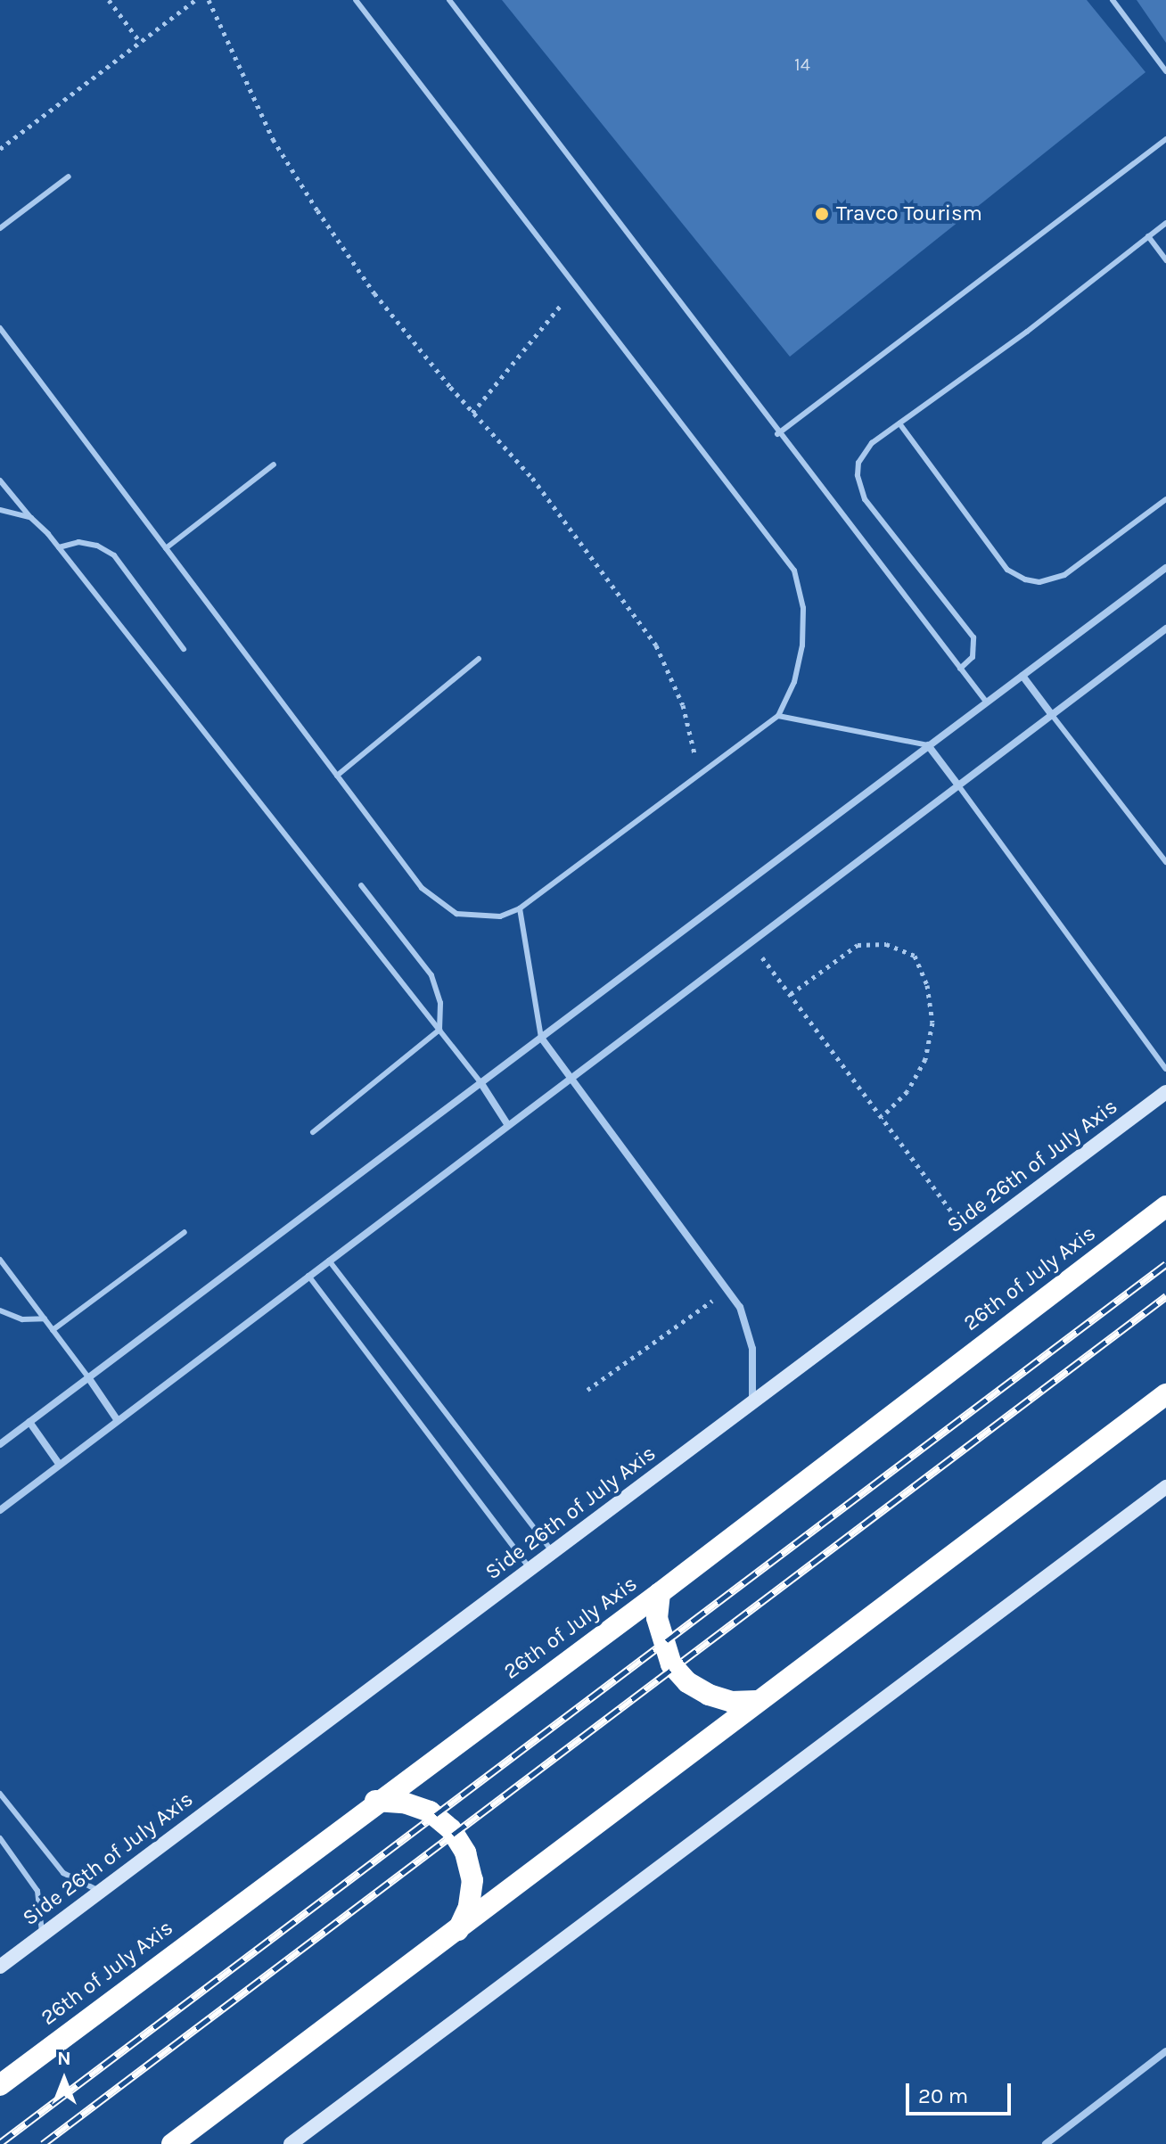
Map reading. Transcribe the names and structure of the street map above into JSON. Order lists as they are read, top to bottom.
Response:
{
  "streets": {
    "highway": ["26th of July Axis"],
    "main road": ["Side 26th of July Axis"]
  },
  "places": ["Travco Tourism"],
  "house_numbers": ["14"],
  "scale_bar": "20 m",
  "north": "top"
}
